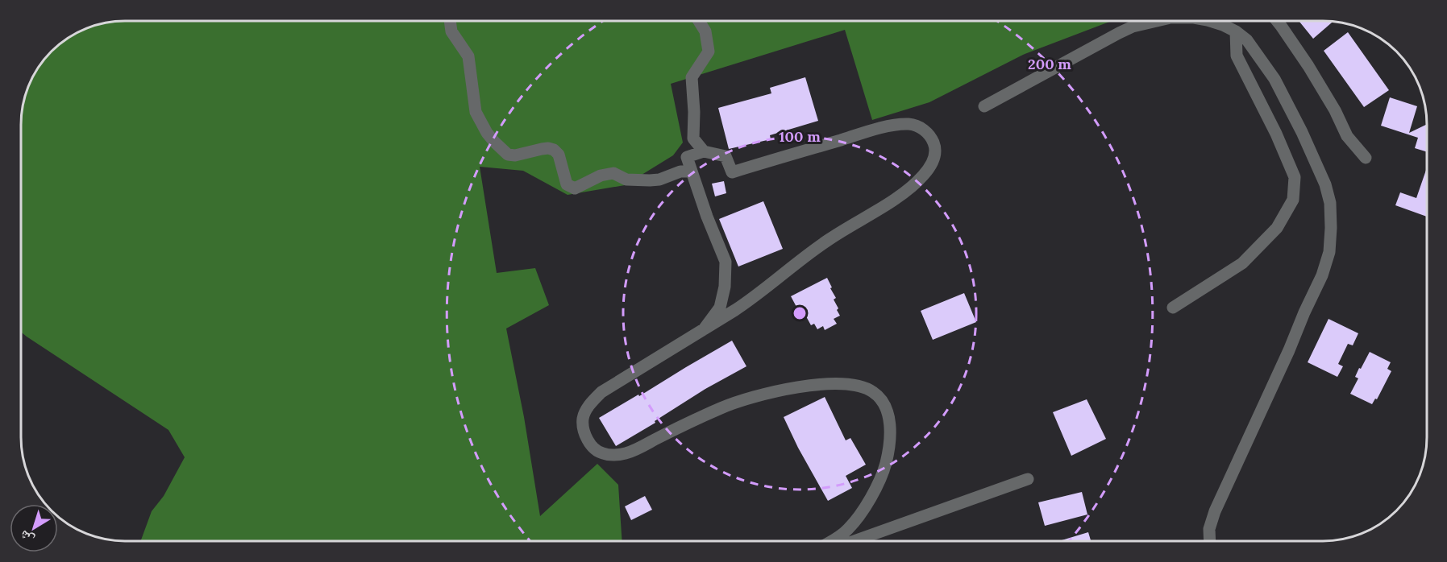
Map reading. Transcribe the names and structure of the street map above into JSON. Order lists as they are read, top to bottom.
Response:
{
  "north": "bottom left",
  "rings": ["200 m", "100 m"]
}
